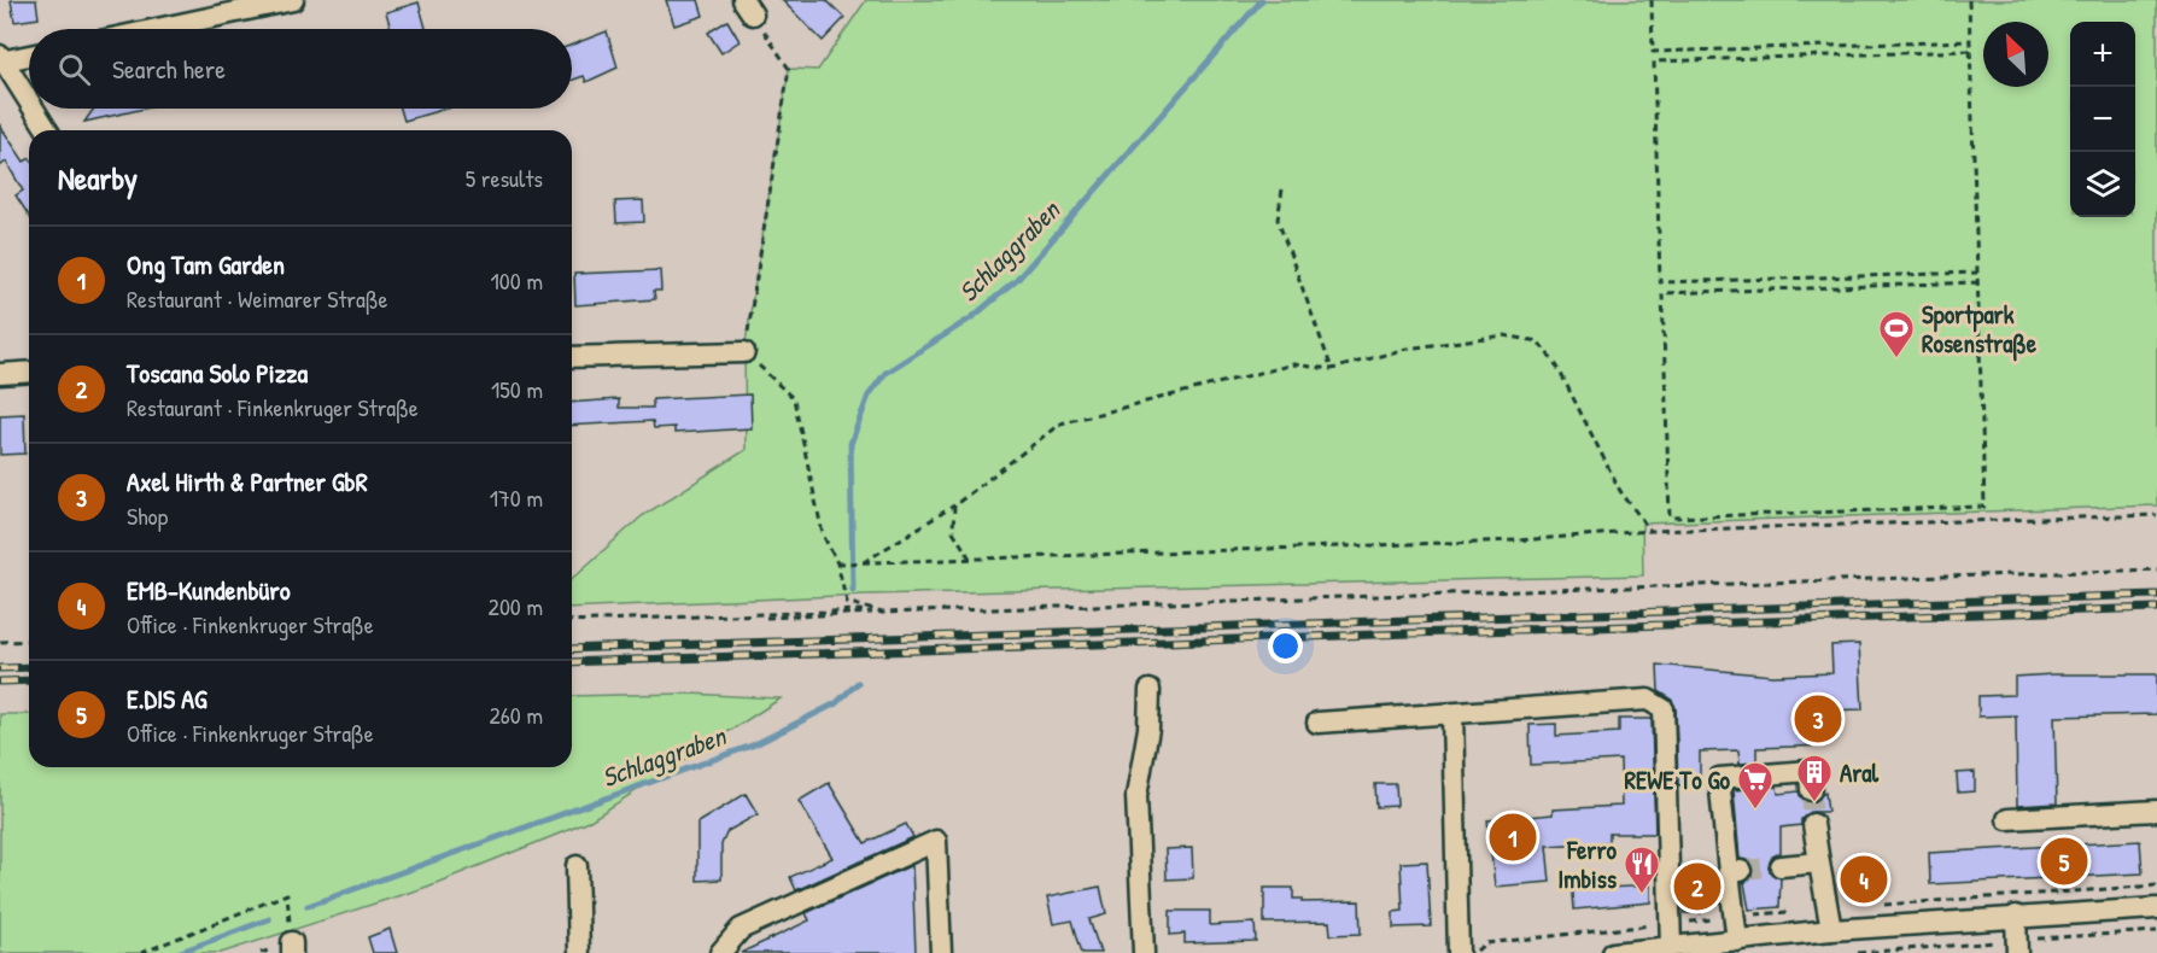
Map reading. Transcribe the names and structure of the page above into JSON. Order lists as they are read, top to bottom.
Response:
{
  "water": ["Schlaggraben"],
  "places": {
    "sports": ["Sportpark Rosenstraße"],
    "building": ["Aral"],
    "supermarket": ["REWE To Go"],
    "restaurant": ["Ferro Imbiss"]
  },
  "north": "top left",
  "page": {
    "map_buttons": ["+", "−"],
    "search": "Search here",
    "heading": ["Nearby", "5 results"],
    "list": [
      {
        "mark": "1",
        "name": "Ong Tam Garden",
        "note": "Restaurant · Weimarer Straße",
        "value": "100 m"
      },
      {
        "mark": "2",
        "name": "Toscana Solo Pizza",
        "note": "Restaurant · Finkenkruger Straße",
        "value": "150 m"
      },
      {
        "mark": "3",
        "name": "Axel Hirth & Partner GbR",
        "note": "Shop",
        "value": "170 m"
      },
      {
        "mark": "4",
        "name": "EMB-Kundenbüro",
        "note": "Office · Finkenkruger Straße",
        "value": "200 m"
      },
      {
        "mark": "5",
        "name": "E.DIS AG",
        "note": "Office · Finkenkruger Straße",
        "value": "260 m"
      }
    ],
    "pins": [
      "3",
      "1",
      "5",
      "4",
      "2"
    ]
  }
}
